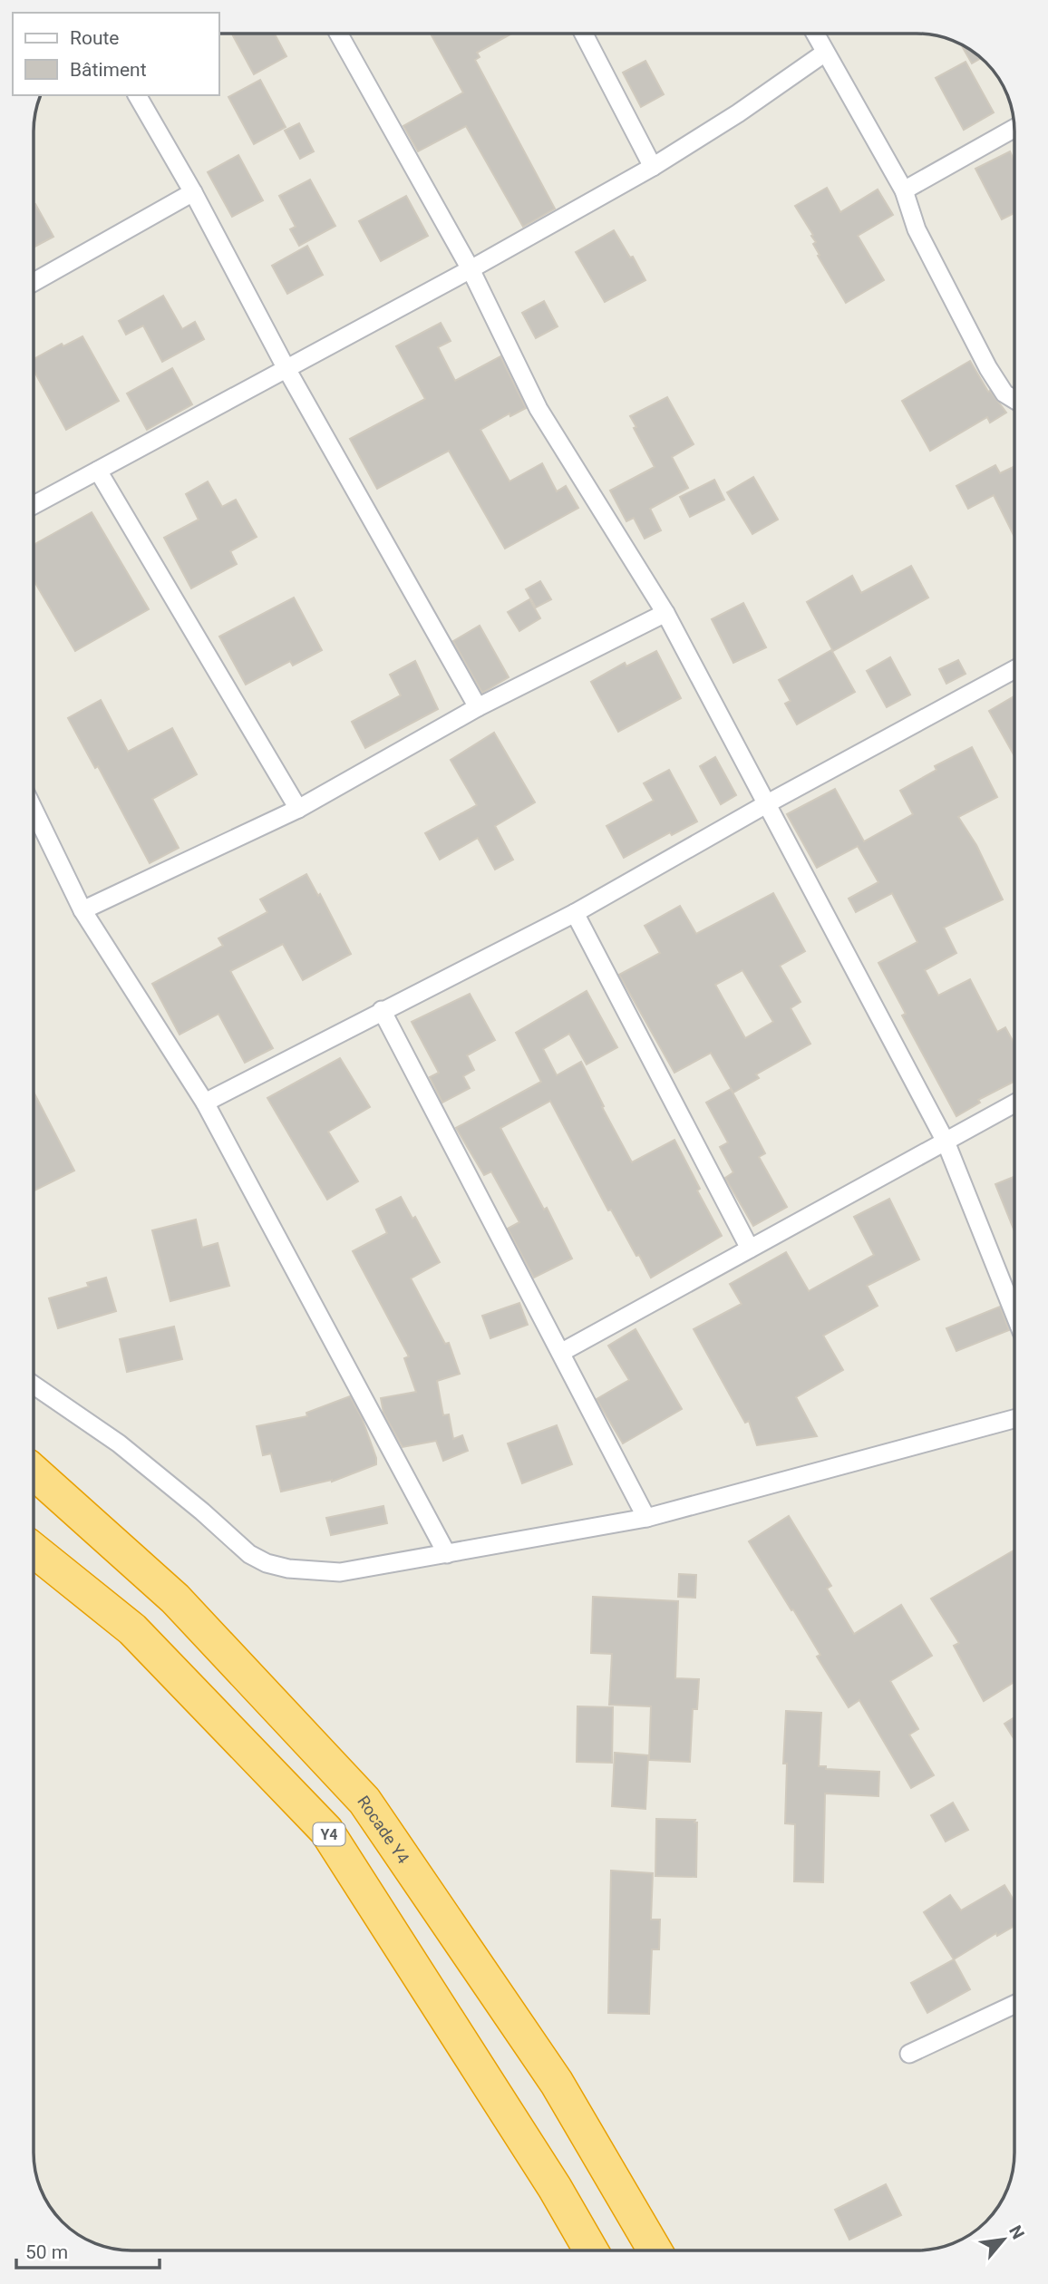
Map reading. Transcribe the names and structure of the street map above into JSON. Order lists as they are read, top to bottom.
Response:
{
  "streets": {
    "highway": ["Rocade Y4", "Y4"]
  },
  "legend": ["Route", "Bâtiment"],
  "scale_bar": "50 m",
  "north": "top right"
}
